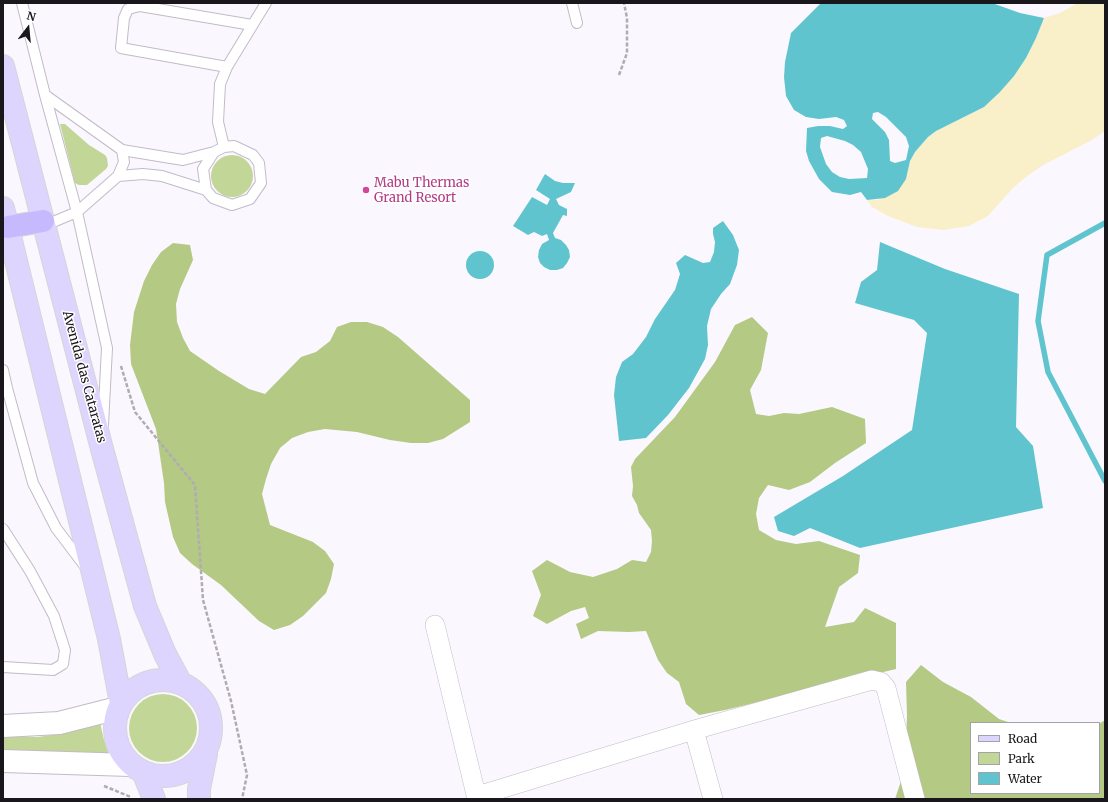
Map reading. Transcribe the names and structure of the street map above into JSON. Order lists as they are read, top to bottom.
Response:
{
  "streets": {
    "main road": ["Avenida das Cataratas"]
  },
  "places": ["Mabu Thermas Grand Resort"],
  "legend": ["Road", "Park", "Water"],
  "north": "top"
}
